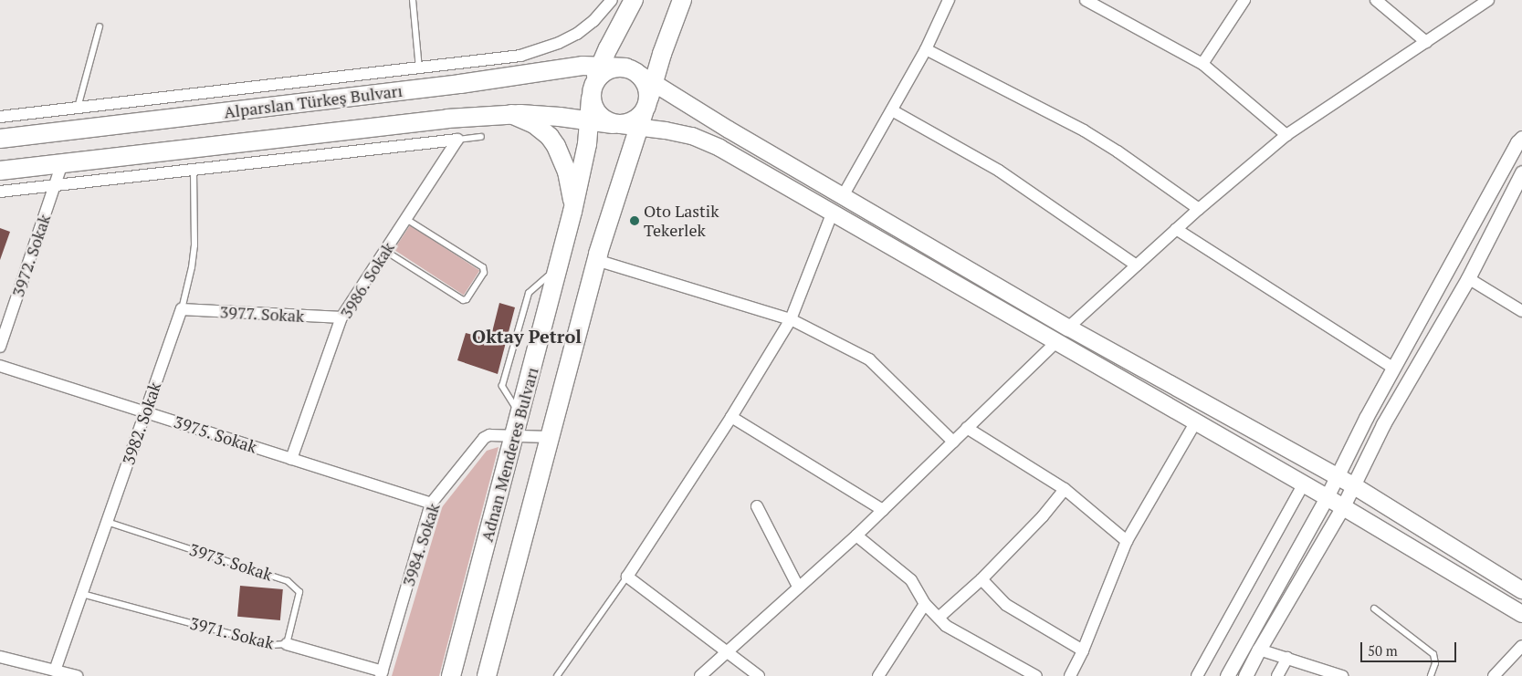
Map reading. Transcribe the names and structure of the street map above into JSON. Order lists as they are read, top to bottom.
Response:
{
  "streets": {
    "main road": ["Alparslan Türkeş Bulvarı", "Adnan Menderes Bulvarı"],
    "street": [
      "3972. Sokak",
      "3986. Sokak",
      "3977. Sokak",
      "3982. Sokak",
      "3975. Sokak",
      "3984. Sokak",
      "3971. Sokak"
    ],
    "lane": ["3973. Sokak"]
  },
  "crossings": [
    ["Alparslan Türkeş Bulvarı", "3972. Sokak"],
    ["Alparslan Türkeş Bulvarı", "Adnan Menderes Bulvarı"],
    ["3986. Sokak", "3977. Sokak"],
    ["3986. Sokak", "3975. Sokak"],
    ["3977. Sokak", "3982. Sokak"],
    ["3982. Sokak", "3975. Sokak"],
    ["3982. Sokak", "3973. Sokak"],
    ["3982. Sokak", "3971. Sokak"],
    ["3975. Sokak", "3984. Sokak"],
    ["Adnan Menderes Bulvarı", "3984. Sokak"],
    ["3984. Sokak", "3971. Sokak"],
    ["3973. Sokak", "3971. Sokak"]
  ],
  "districts": ["Oktay Petrol"],
  "places": ["Oto Lastik Tekerlek"],
  "scale_bar": "50 m"
}
